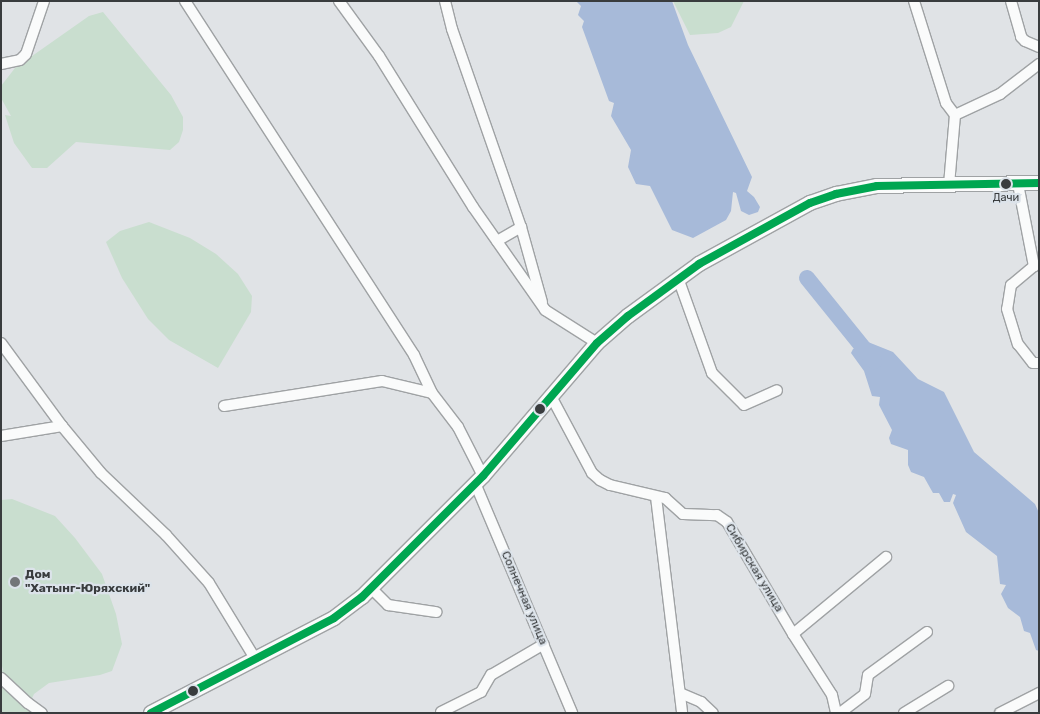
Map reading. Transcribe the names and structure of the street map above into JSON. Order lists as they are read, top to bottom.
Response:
{
  "streets": {
    "street": ["Сибирская улица", "Солнечная улица"]
  },
  "places": ["Дачи", "Дом \"Хатынг-Юряхский\""]
}
